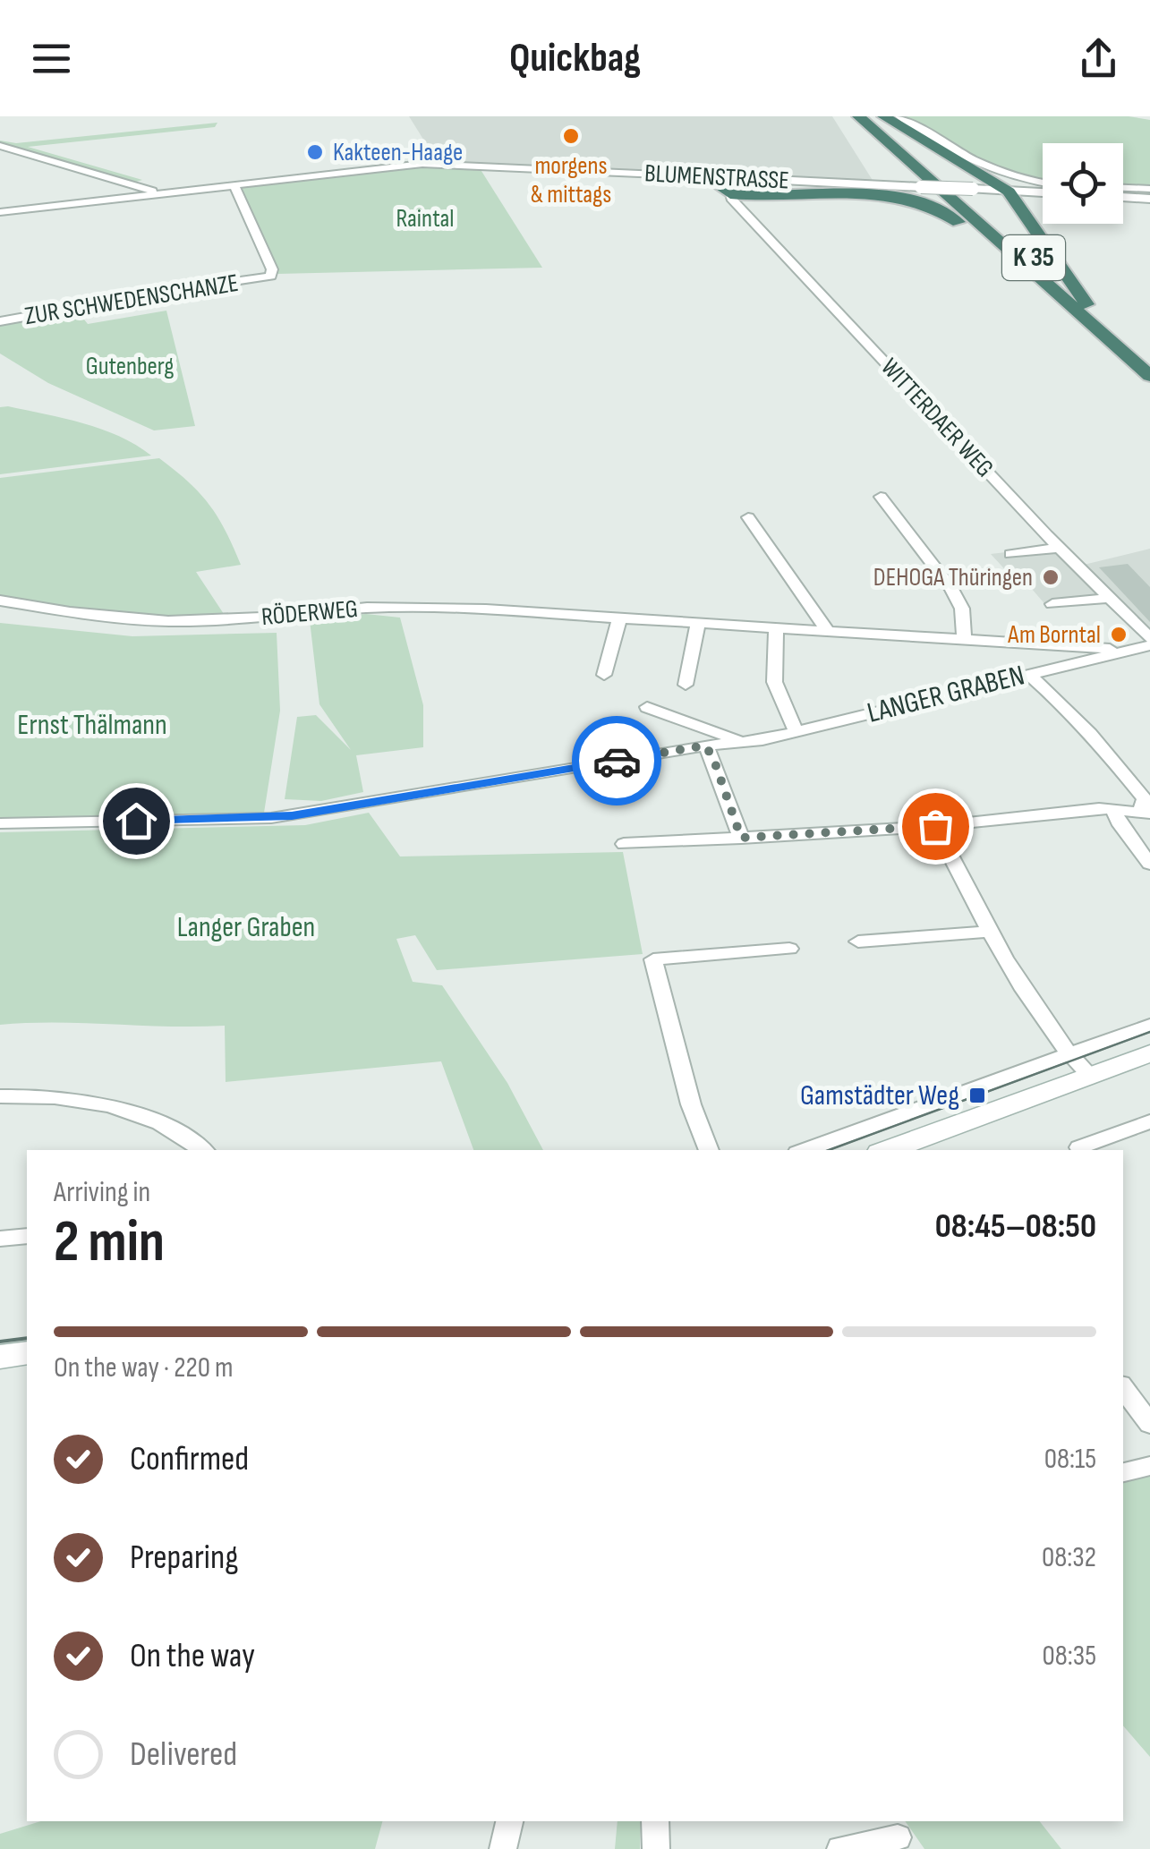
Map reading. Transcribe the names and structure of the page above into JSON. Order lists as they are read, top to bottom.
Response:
{
  "streets": {
    "highway": ["K 35"],
    "street": [
      "BLUMENSTRASSE",
      "ZUR SCHWEDENSCHANZE",
      "WITTERDAER WEG",
      "RÖDERWEG",
      "LANGER GRABEN"
    ]
  },
  "crossings": [
    ["BLUMENSTRASSE", "ZUR SCHWEDENSCHANZE"],
    ["WITTERDAER WEG", "LANGER GRABEN"],
    ["RÖDERWEG", "LANGER GRABEN"]
  ],
  "parks": [
    "Raintal",
    "Gutenberg",
    "Ernst Thälmann",
    "Langer Graben"
  ],
  "places": {
    "other": [
      "morgens & mittags",
      "Kakteen-Haage",
      "DEHOGA Thüringen",
      "Am Borntal"
    ],
    "transit": ["Gamstädter Weg"]
  },
  "page": {
    "header": "Quickbag",
    "heading": ["2 min", "Arriving in", "08:45–08:50"],
    "bar": "On the way · 220 m",
    "list": [
      ["Confirmed", "08:15"],
      ["Preparing", "08:32"],
      ["On the way", "08:35"],
      "Delivered"
    ]
  }
}
